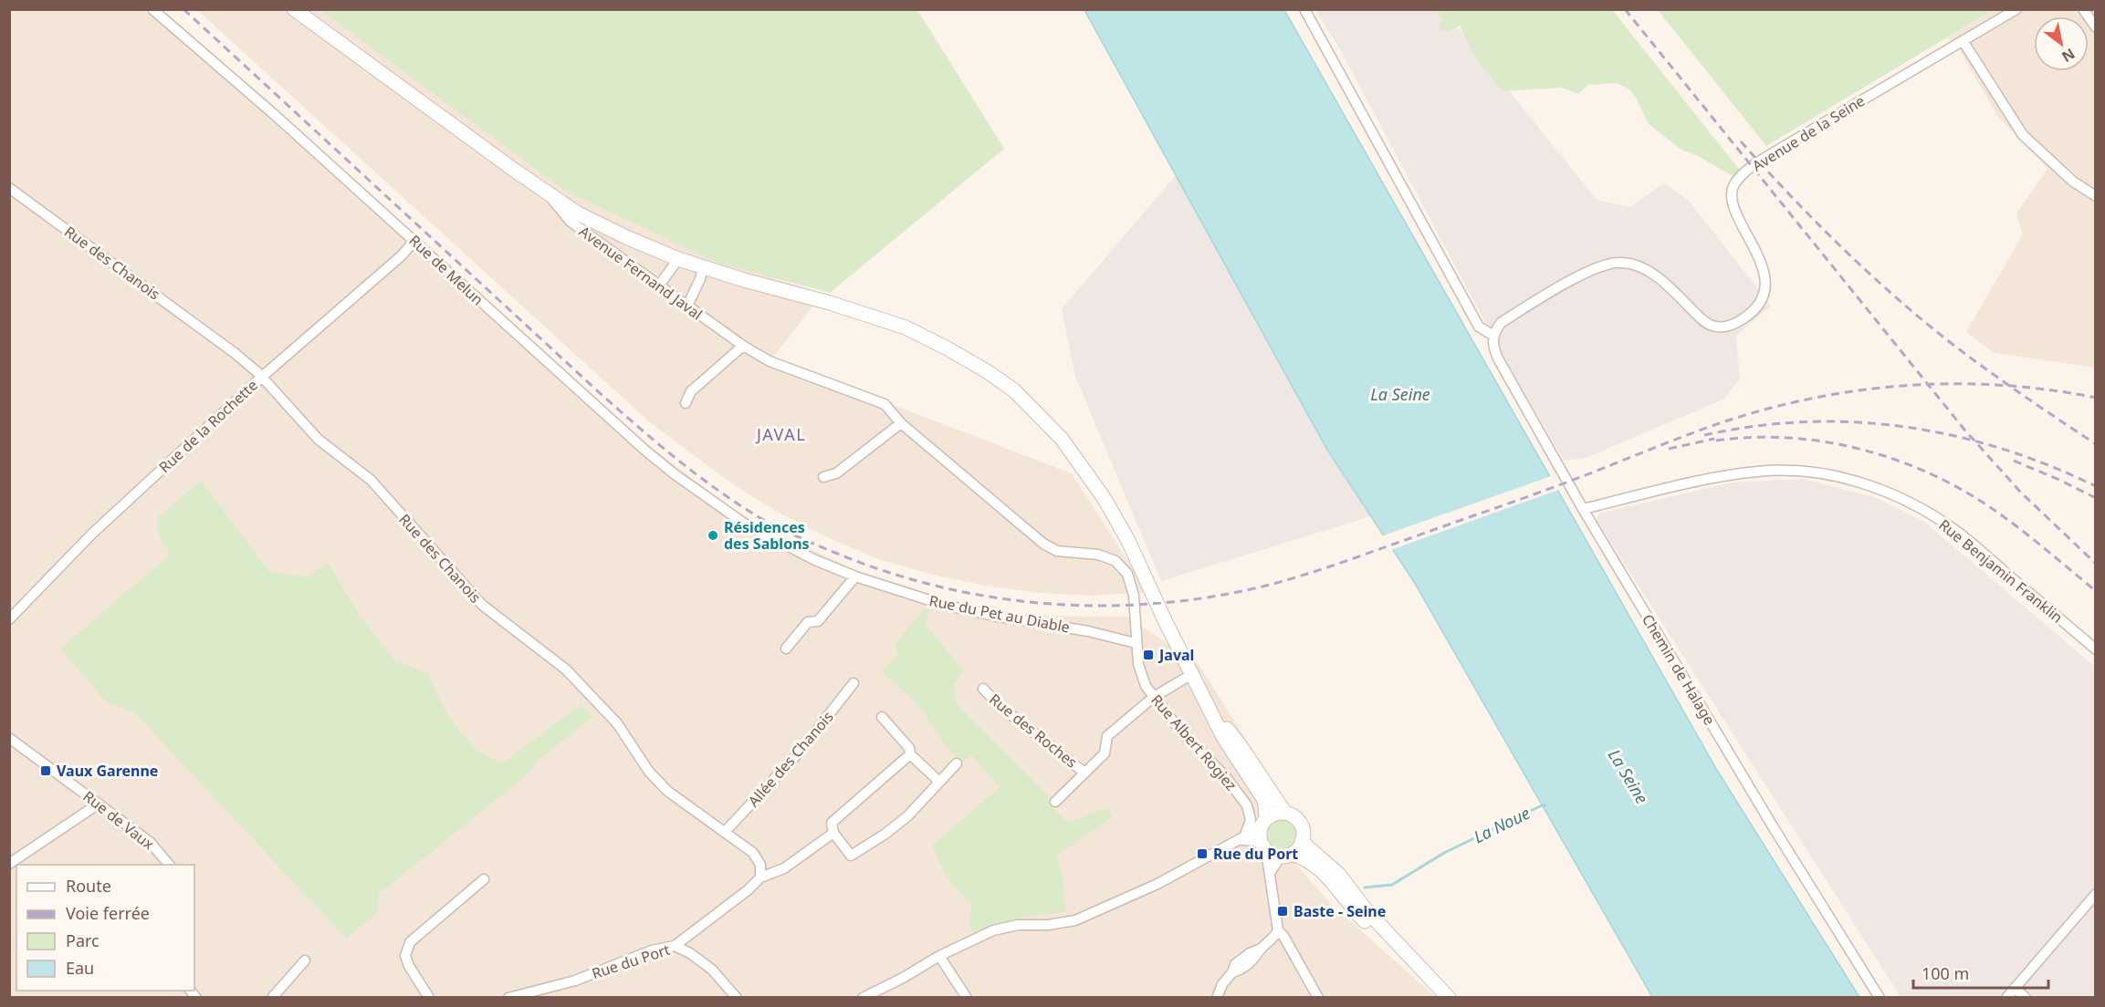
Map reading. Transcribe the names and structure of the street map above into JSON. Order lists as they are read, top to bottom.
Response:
{
  "streets": {
    "street": [
      "Avenue de la Seine",
      "Rue des Chanois",
      "Rue de Melun",
      "Avenue Fernand Javal",
      "Rue de la Rochette",
      "Rue Benjamin Franklin",
      "Rue du Pet au Diable",
      "Chemin de Halage",
      "Rue des Roches",
      "Rue Albert Rogiez",
      "Allée des Chanois",
      "Rue de Vaux",
      "Rue du Port"
    ]
  },
  "crossings": [
    ["Avenue de la Seine", "Chemin de Halage"],
    ["Rue des Chanois", "Rue de la Rochette"],
    ["Rue des Chanois", "Allée des Chanois"],
    ["Rue de Melun", "Rue de la Rochette"],
    ["Rue de Melun", "Rue du Pet au Diable"],
    ["Avenue Fernand Javal", "Rue Albert Rogiez"],
    ["Rue Benjamin Franklin", "Chemin de Halage"],
    ["Rue du Pet au Diable", "Rue Albert Rogiez"],
    ["Rue des Roches", "Rue Albert Rogiez"]
  ],
  "districts": ["JAVAL"],
  "water": ["La Seine", "La Noue"],
  "places": {
    "other": ["Résidences des Sablons"],
    "transit": [
      "Javal",
      "Vaux Garenne",
      "Rue du Port",
      "Baste - Seine"
    ]
  },
  "legend": [
    "Route",
    "Voie ferrée",
    "Parc",
    "Eau"
  ],
  "scale_bar": "100 m",
  "north": "bottom right"
}
